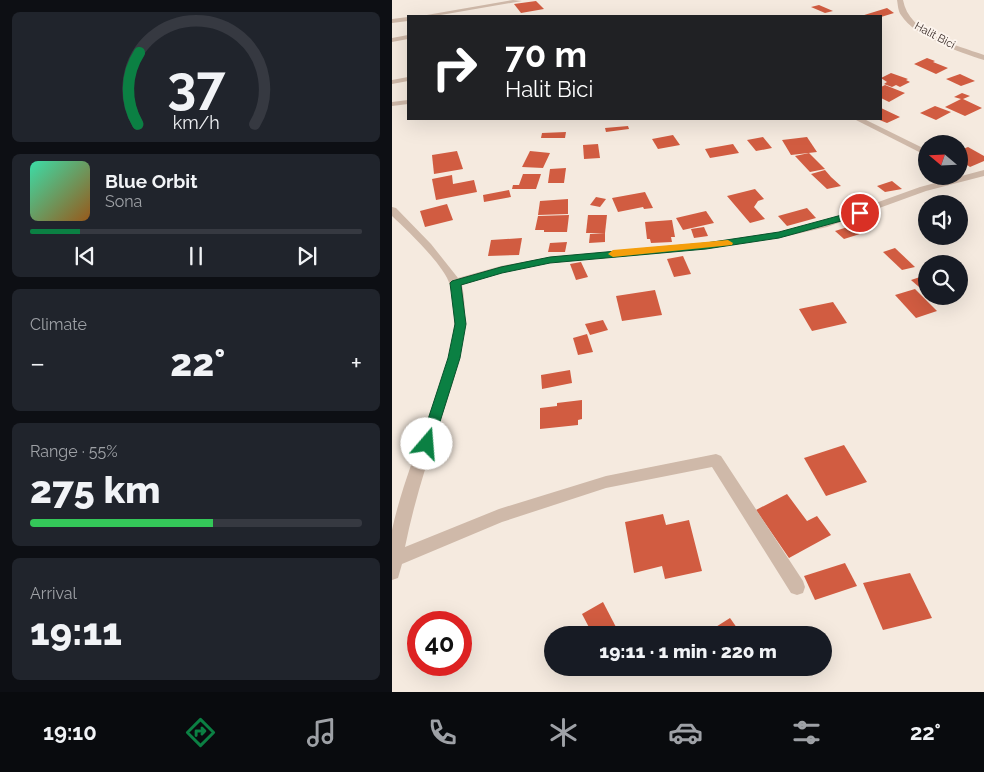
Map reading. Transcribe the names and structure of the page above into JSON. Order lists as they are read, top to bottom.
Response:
{
  "streets": {
    "street": ["Halit Bici"]
  },
  "north": "left",
  "page": {
    "turn": ["70 m", "Halit Bici"],
    "song": ["Blue Orbit", "Sona"],
    "tile": [
      "Climate",
      ["Range · 55%", "275 km"],
      ["Arrival", "19:11"]
    ],
    "heat": ["−", "22°", "+"],
    "limit": "40",
    "trip": "19:11 · 1 min · 220 m",
    "tabs": ["19:10", "22°"],
    "gauge": ["37", "km/h"]
  }
}
